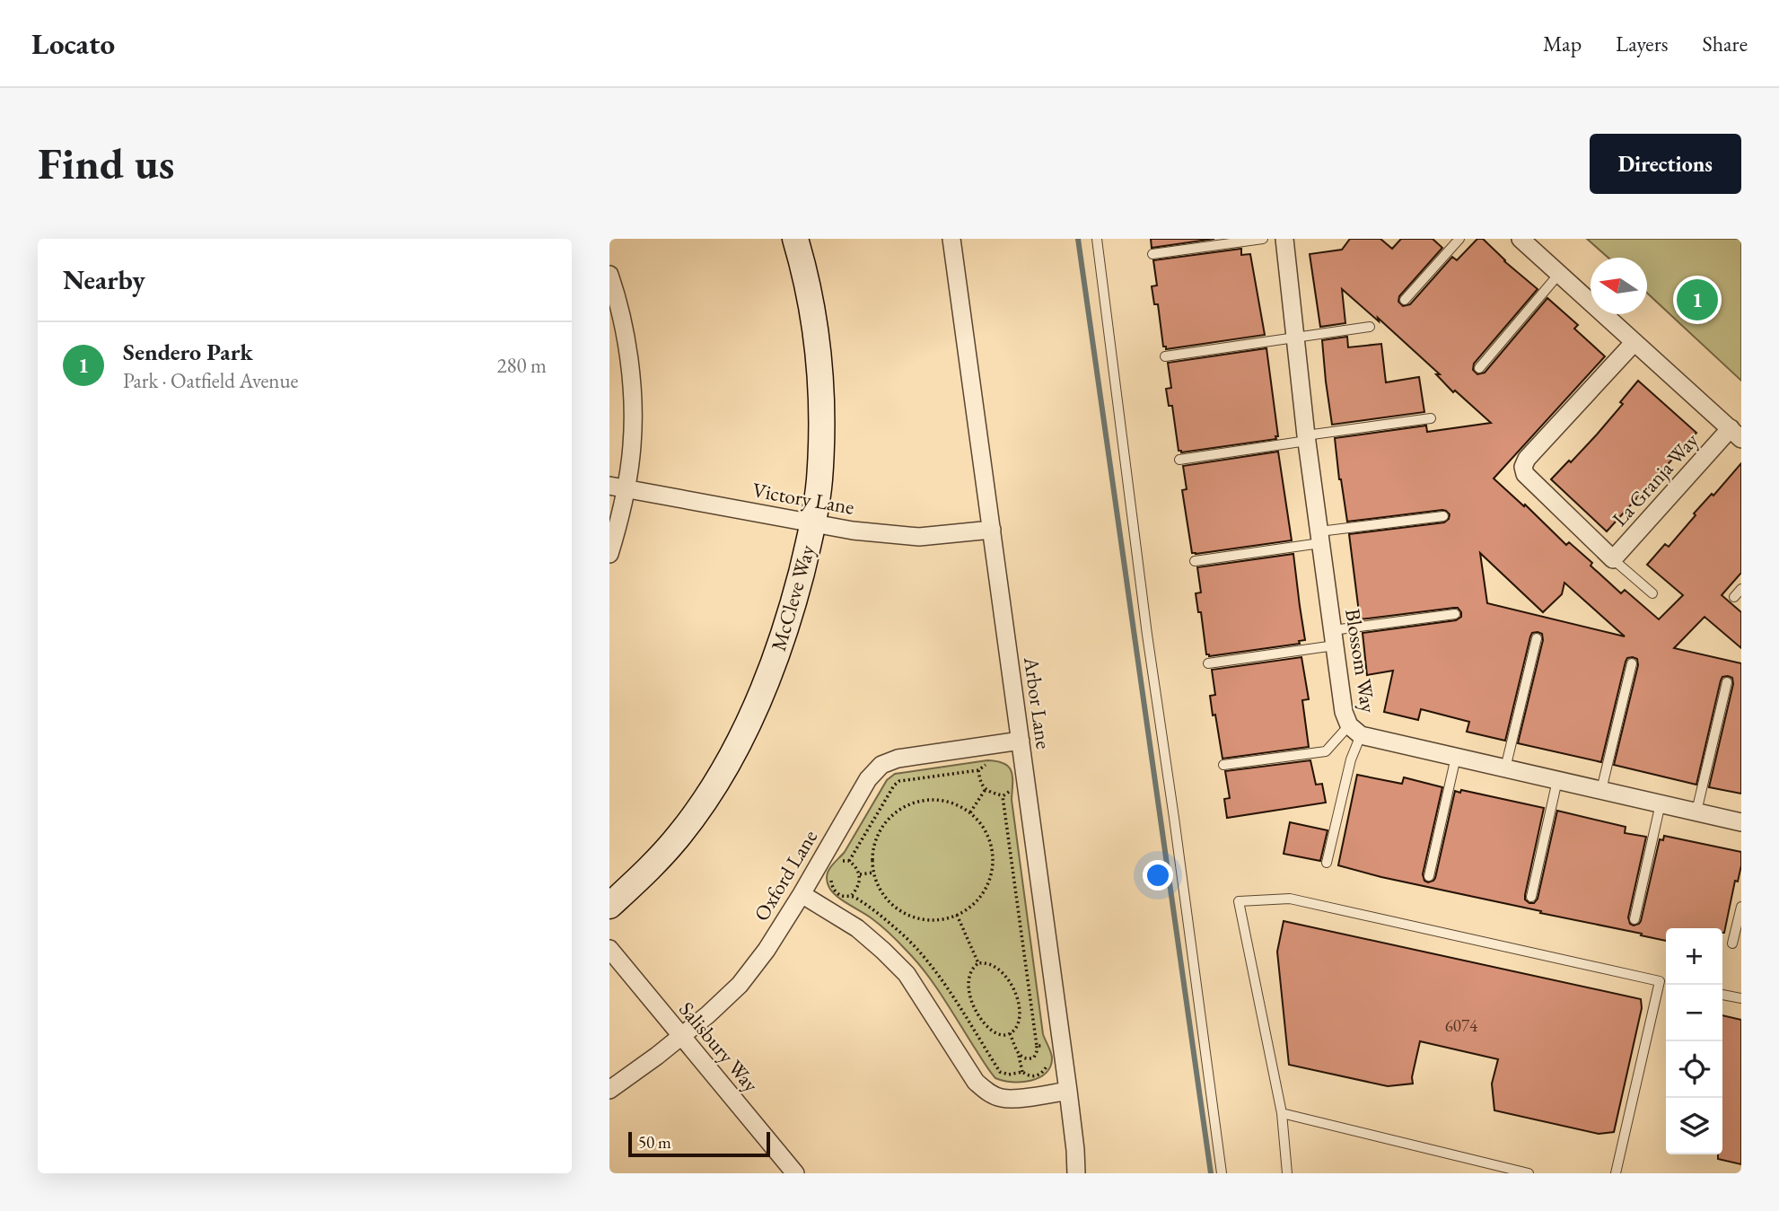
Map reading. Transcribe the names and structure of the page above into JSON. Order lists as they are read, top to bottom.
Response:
{
  "streets": {
    "street": [
      "La Granja Way",
      "Victory Lane",
      "McCleve Way",
      "Blossom Way",
      "Arbor Lane",
      "Oxford Lane",
      "Salisbury Way"
    ]
  },
  "crossings": [
    ["Victory Lane", "McCleve Way"],
    ["Victory Lane", "Arbor Lane"],
    ["Arbor Lane", "Oxford Lane"],
    ["Oxford Lane", "Salisbury Way"]
  ],
  "house_numbers": ["6074"],
  "scale_bar": "50 m",
  "north": "left",
  "page": {
    "header": "Locato",
    "nav": ["Map", "Layers", "Share"],
    "buttons": "Directions",
    "title": "Find us",
    "heading": "Nearby",
    "pins": "1",
    "list": [
      {
        "mark": "1",
        "name": "Sendero Park",
        "note": "Park · Oatfield Avenue",
        "value": "280 m"
      }
    ],
    "map_buttons": ["+", "−"],
    "scale": "50 m"
  }
}
